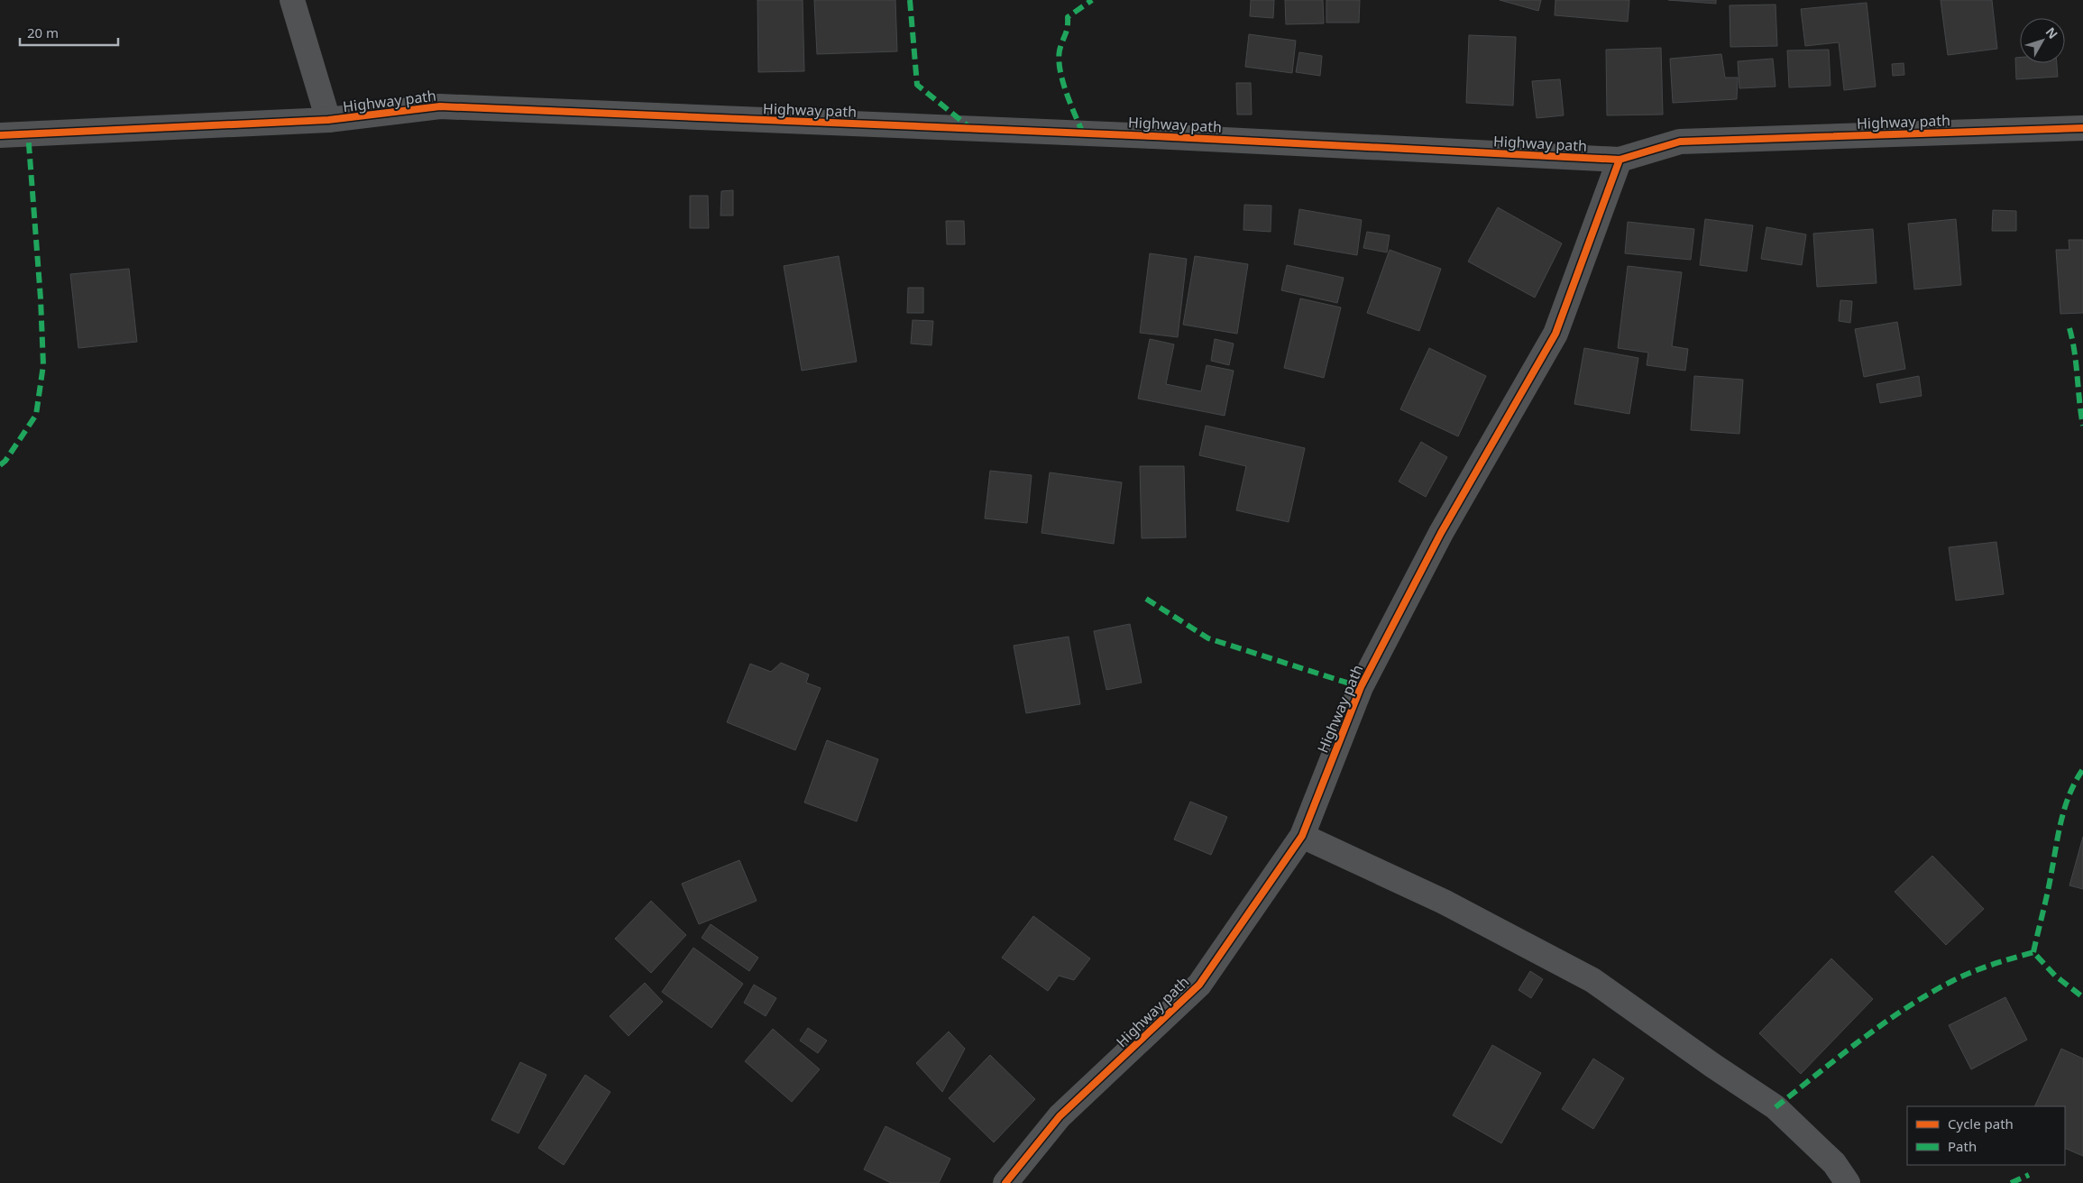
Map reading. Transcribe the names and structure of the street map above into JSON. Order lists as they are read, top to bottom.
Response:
{
  "streets": {
    "street": ["Highway path"]
  },
  "legend": ["Cycle path", "Path"],
  "scale_bar": "20 m",
  "north": "top right"
}
